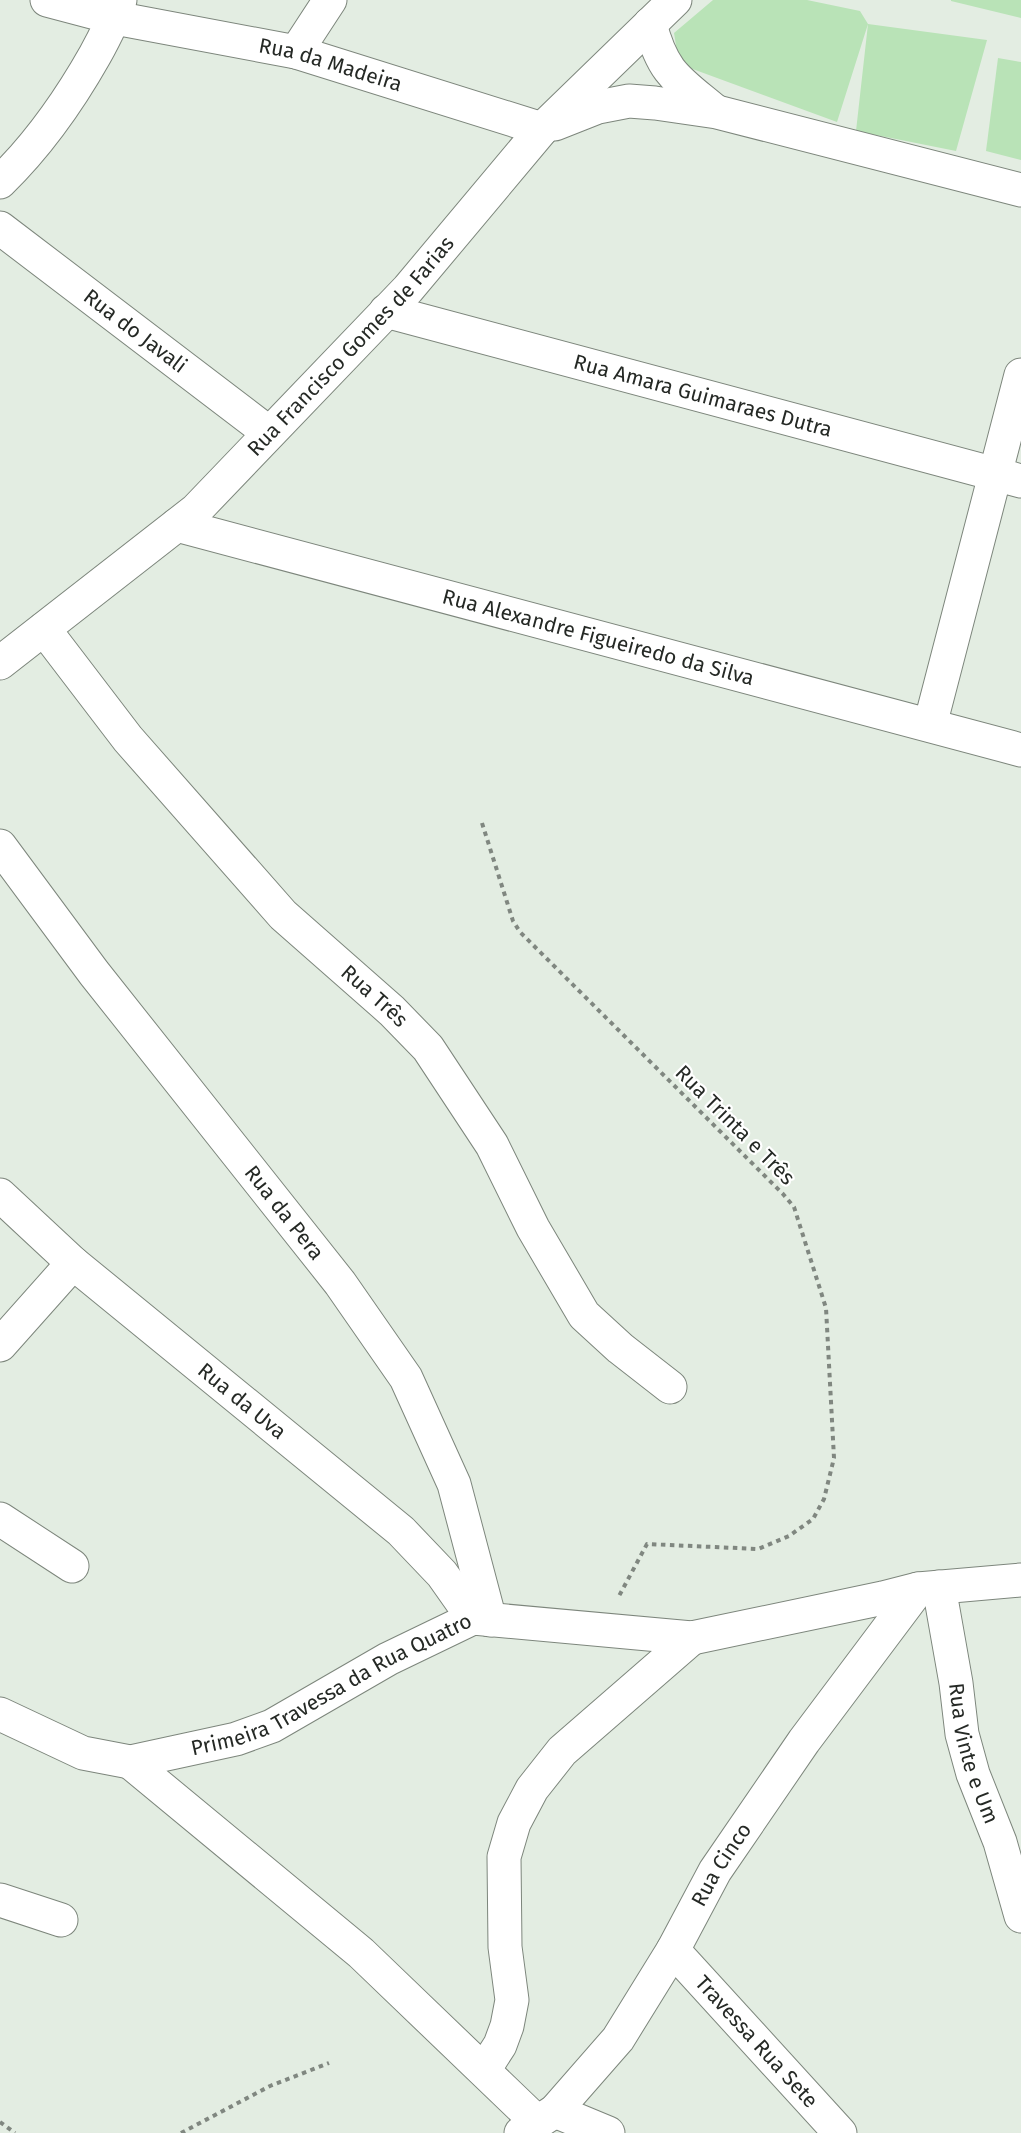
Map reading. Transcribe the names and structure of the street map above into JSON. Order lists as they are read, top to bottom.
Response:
{
  "streets": {
    "street": [
      "Rua da Madeira",
      "Rua do Javali",
      "Rua Francisco Gomes de Farias",
      "Rua Amara Guimaraes Dutra",
      "Rua Alexandre Figueiredo da Silva",
      "Rua Três",
      "Rua da Pera",
      "Rua da Uva",
      "Primeira Travessa da Rua Quatro",
      "Rua Vinte e Um",
      "Rua Cinco",
      "Travessa Rua Sete"
    ],
    "path": ["Rua Trinta e Três"]
  },
  "crossings": [
    ["Rua da Madeira", "Rua Francisco Gomes de Farias"],
    ["Rua do Javali", "Rua Francisco Gomes de Farias"],
    ["Rua Francisco Gomes de Farias", "Rua Amara Guimaraes Dutra"],
    ["Rua Francisco Gomes de Farias", "Rua Alexandre Figueiredo da Silva"],
    ["Rua Francisco Gomes de Farias", "Rua Três"],
    ["Rua Trinta e Três", "Primeira Travessa da Rua Quatro"],
    ["Rua da Pera", "Rua da Uva"],
    ["Rua da Pera", "Primeira Travessa da Rua Quatro"],
    ["Rua da Uva", "Primeira Travessa da Rua Quatro"],
    ["Primeira Travessa da Rua Quatro", "Rua Vinte e Um"],
    ["Primeira Travessa da Rua Quatro", "Rua Cinco"],
    ["Rua Vinte e Um", "Rua Cinco"],
    ["Rua Cinco", "Travessa Rua Sete"]
  ]
}
